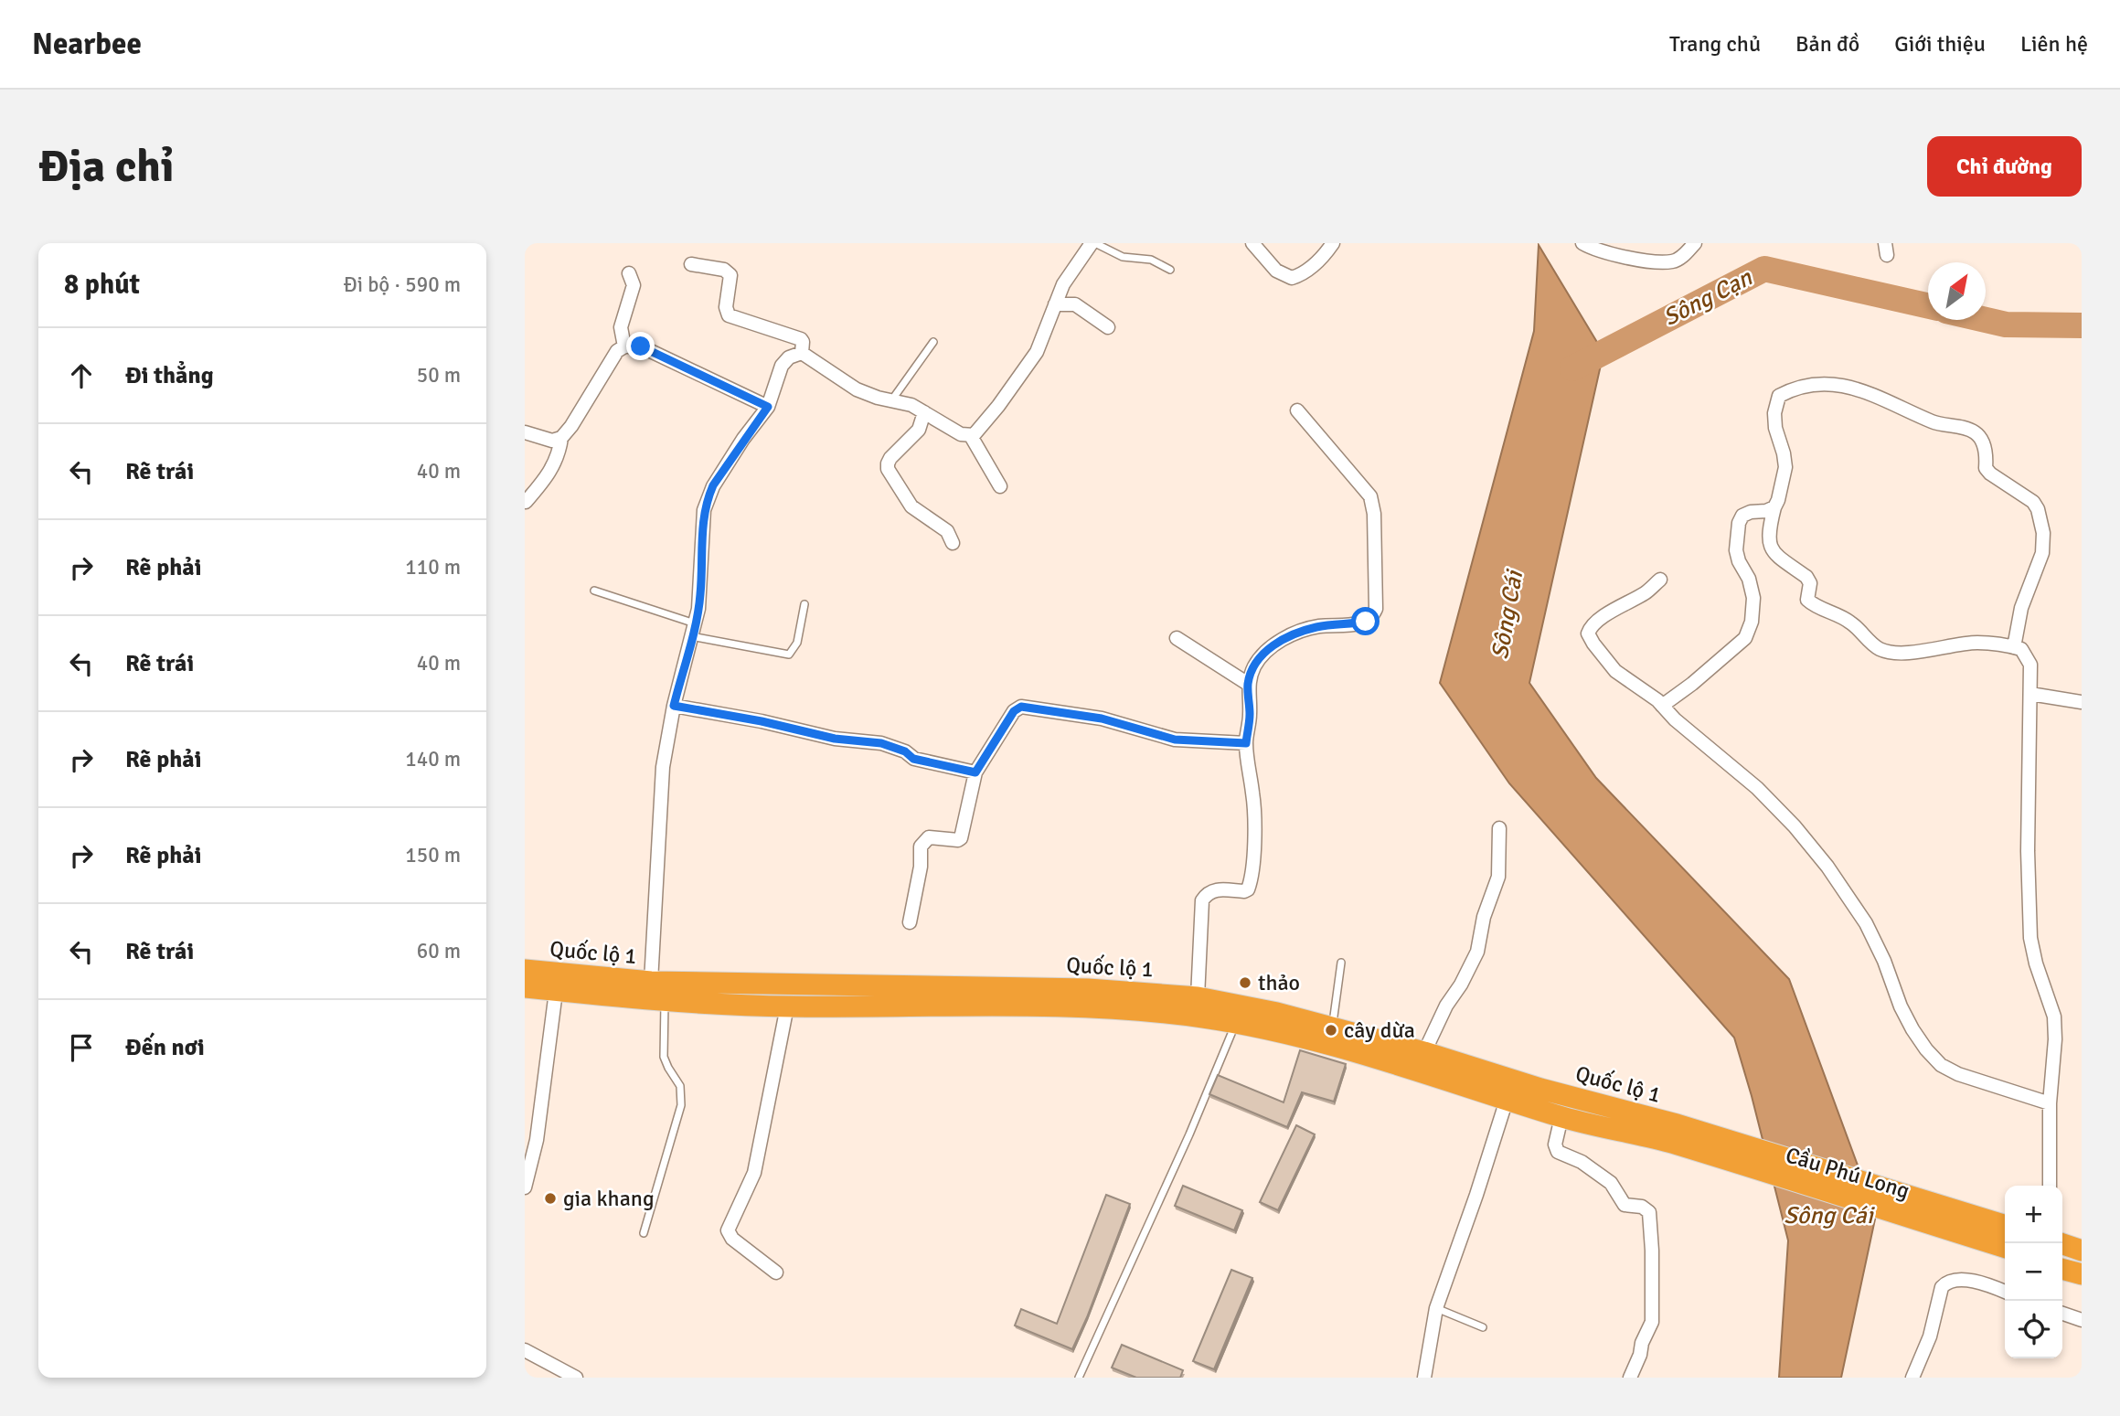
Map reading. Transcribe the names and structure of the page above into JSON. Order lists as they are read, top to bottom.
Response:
{
  "streets": {
    "highway": ["Quốc lộ 1", "Cầu Phú Long"]
  },
  "crossings": [
    ["Quốc lộ 1", "Cầu Phú Long"]
  ],
  "water": ["Sông Cạn", "Sông Cái"],
  "places": ["thảo", "cây dừa", "gia khang"],
  "north": "top right",
  "page": {
    "header": "Nearbee",
    "nav": [
      "Trang chủ",
      "Bản đồ",
      "Giới thiệu",
      "Liên hệ"
    ],
    "buttons": "Chỉ đường",
    "title": "Địa chỉ",
    "heading": ["8 phút", "Đi bộ · 590 m"],
    "list": [
      ["Đi thẳng", "50 m"],
      ["Rẽ trái", "40 m"],
      ["Rẽ phải", "110 m"],
      ["Rẽ trái", "40 m"],
      ["Rẽ phải", "140 m"],
      ["Rẽ phải", "150 m"],
      ["Rẽ trái", "60 m"],
      "Đến nơi"
    ],
    "map_buttons": ["+", "−"]
  }
}
